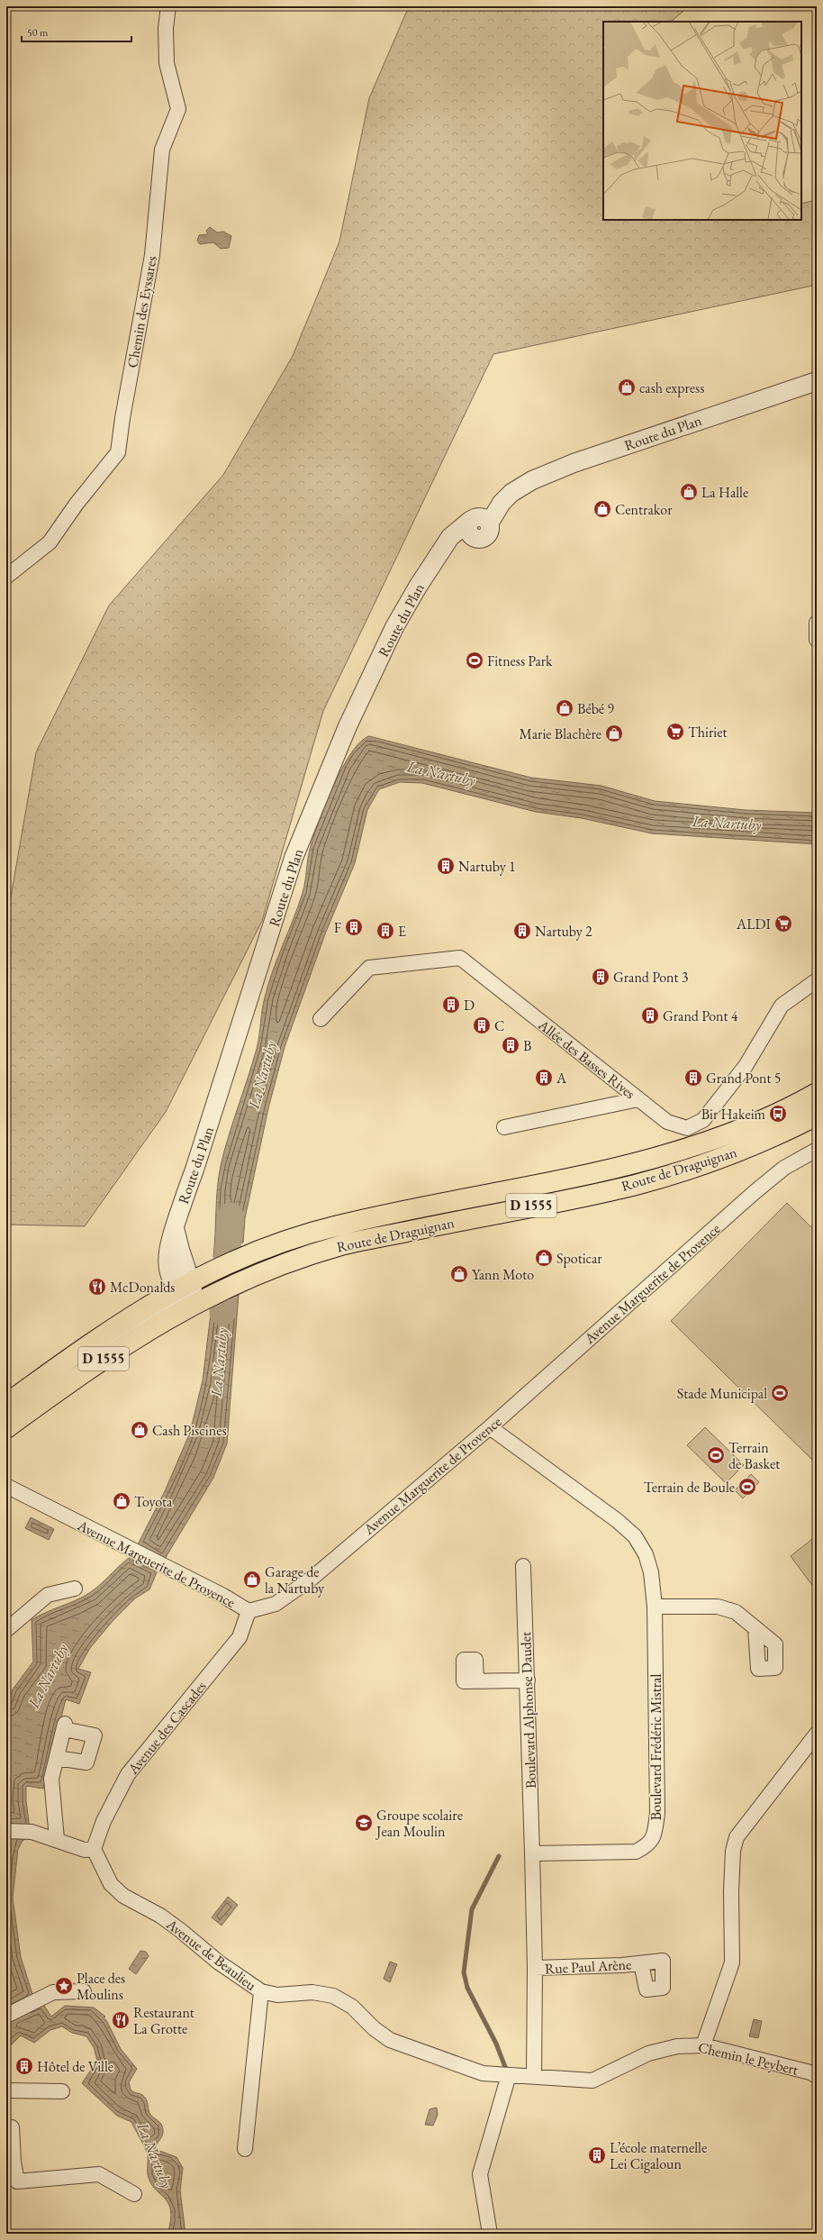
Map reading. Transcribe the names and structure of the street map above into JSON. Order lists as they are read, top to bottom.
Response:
{
  "streets": {
    "main road": ["Route de Draguignan", "D 1555"],
    "street": [
      "Chemin des Eyssares",
      "Route du Plan",
      "Allée des Basses Rives",
      "Avenue Marguerite de Provence",
      "Boulevard Alphonse Daudet",
      "Avenue des Cascades",
      "Boulevard Frédéric Mistral",
      "Avenue de Beaulieu",
      "Rue Paul Arène",
      "Chemin le Peybert"
    ]
  },
  "crossings": [
    ["Route du Plan", "Route de Draguignan"],
    ["Avenue Marguerite de Provence", "Avenue des Cascades"],
    ["Avenue Marguerite de Provence", "Boulevard Frédéric Mistral"],
    ["Boulevard Alphonse Daudet", "Boulevard Frédéric Mistral"],
    ["Avenue des Cascades", "Avenue de Beaulieu"],
    ["Avenue de Beaulieu", "Chemin le Peybert"]
  ],
  "water": ["La Nartuby"],
  "places": {
    "shop": [
      "cash express",
      "La Halle",
      "Centrakor",
      "Bébé 9",
      "Marie Blachère",
      "Spoticar",
      "Yann Moto",
      "Cash Piscines",
      "Toyota",
      "Garage de la Nartuby"
    ],
    "sports": [
      "Fitness Park",
      "Stade Municipal",
      "Terrain de Basket",
      "Terrain de Boule"
    ],
    "supermarket": ["Thiriet", "ALDI"],
    "building": [
      "Nartuby 1",
      "F",
      "E",
      "Nartuby 2",
      "Grand Pont 3",
      "D",
      "Grand Pont 4",
      "C",
      "B",
      "A",
      "Grand Pont 5",
      "Hôtel de Ville",
      "L’école maternelle Lei Cigaloun"
    ],
    "bus stop": ["Bir Hakeim"],
    "restaurant": ["McDonalds", "Restaurant La Grotte"],
    "school or university": ["Groupe scolaire Jean Moulin"],
    "place": ["Place des Moulins"]
  },
  "scale_bar": "50 m"
}
